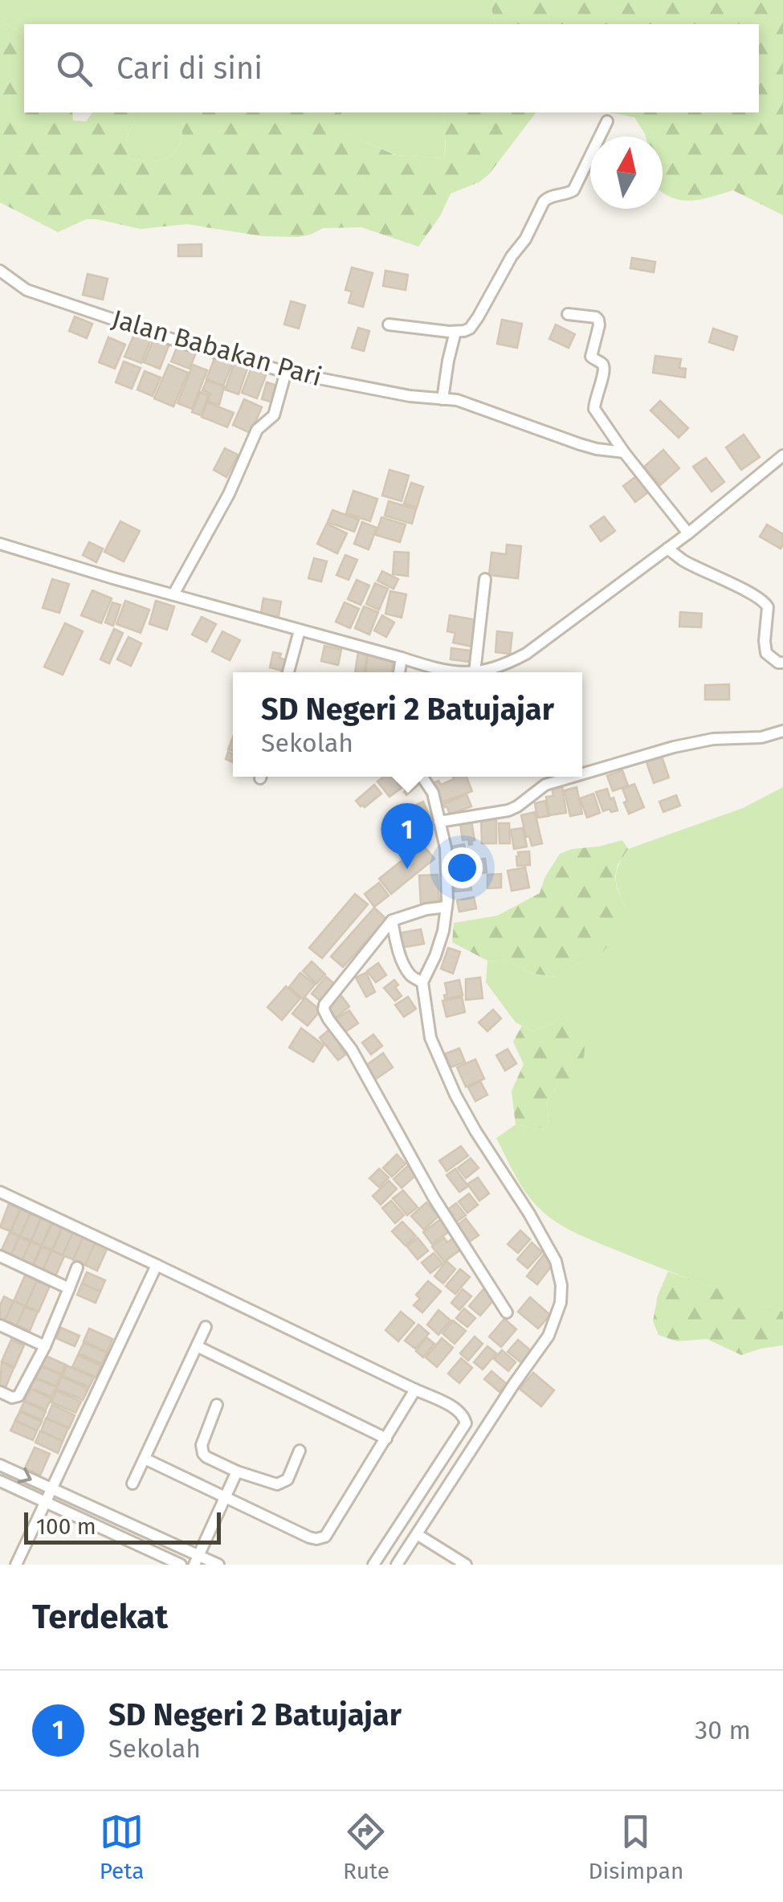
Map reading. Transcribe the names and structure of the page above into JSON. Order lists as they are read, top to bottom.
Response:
{
  "streets": {
    "street": ["Jalan Babakan Pari"]
  },
  "scale_bar": "100 m",
  "north": "top",
  "page": {
    "search": "Cari di sini",
    "popup": ["SD Negeri 2 Batujajar", "Sekolah"],
    "pins": "1",
    "scale": "100 m",
    "heading": "Terdekat",
    "list": [
      {
        "mark": "1",
        "name": "SD Negeri 2 Batujajar",
        "note": "Sekolah",
        "value": "30 m"
      }
    ],
    "nav": ["Peta", "Rute", "Disimpan"]
  }
}
